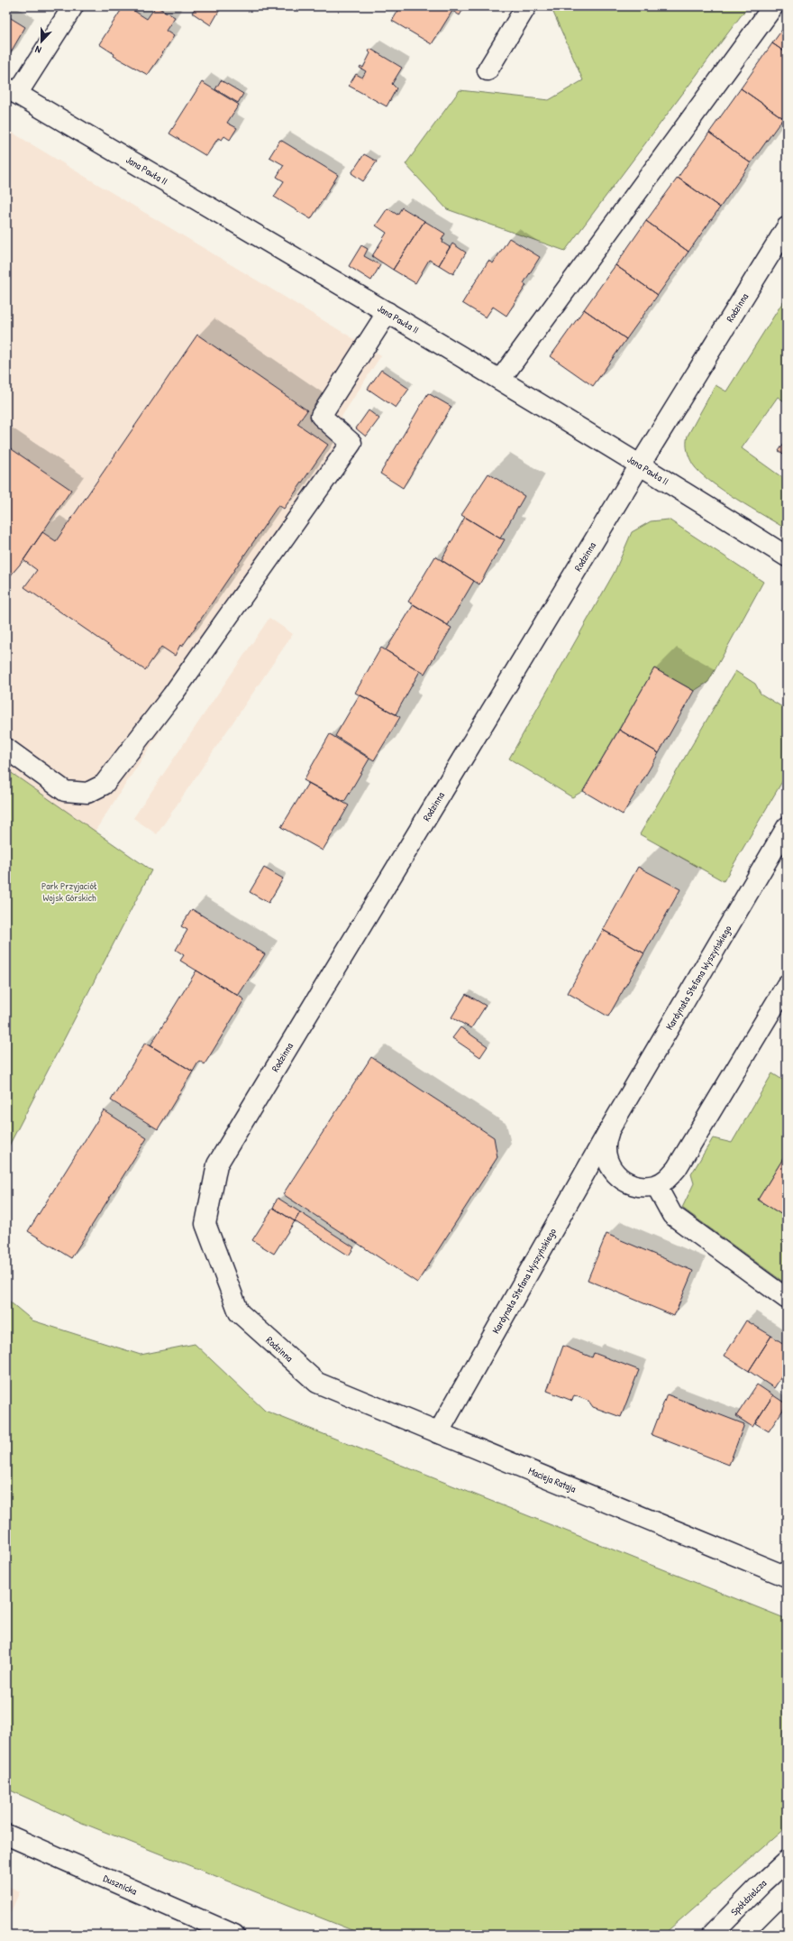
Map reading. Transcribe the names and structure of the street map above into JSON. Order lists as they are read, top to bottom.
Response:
{
  "streets": {
    "street": [
      "Jana Pawła II",
      "Rodzinna",
      "Kardynała Stefana Wyszyńskiego",
      "Macieja Rataja",
      "Dusznicka",
      "Spółdzielcza"
    ]
  },
  "crossings": [
    ["Jana Pawła II", "Rodzinna"],
    ["Rodzinna", "Macieja Rataja"],
    ["Kardynała Stefana Wyszyńskiego", "Macieja Rataja"]
  ],
  "parks": ["Park Przyjaciół Wojsk Górskich"],
  "north": "bottom"
}
